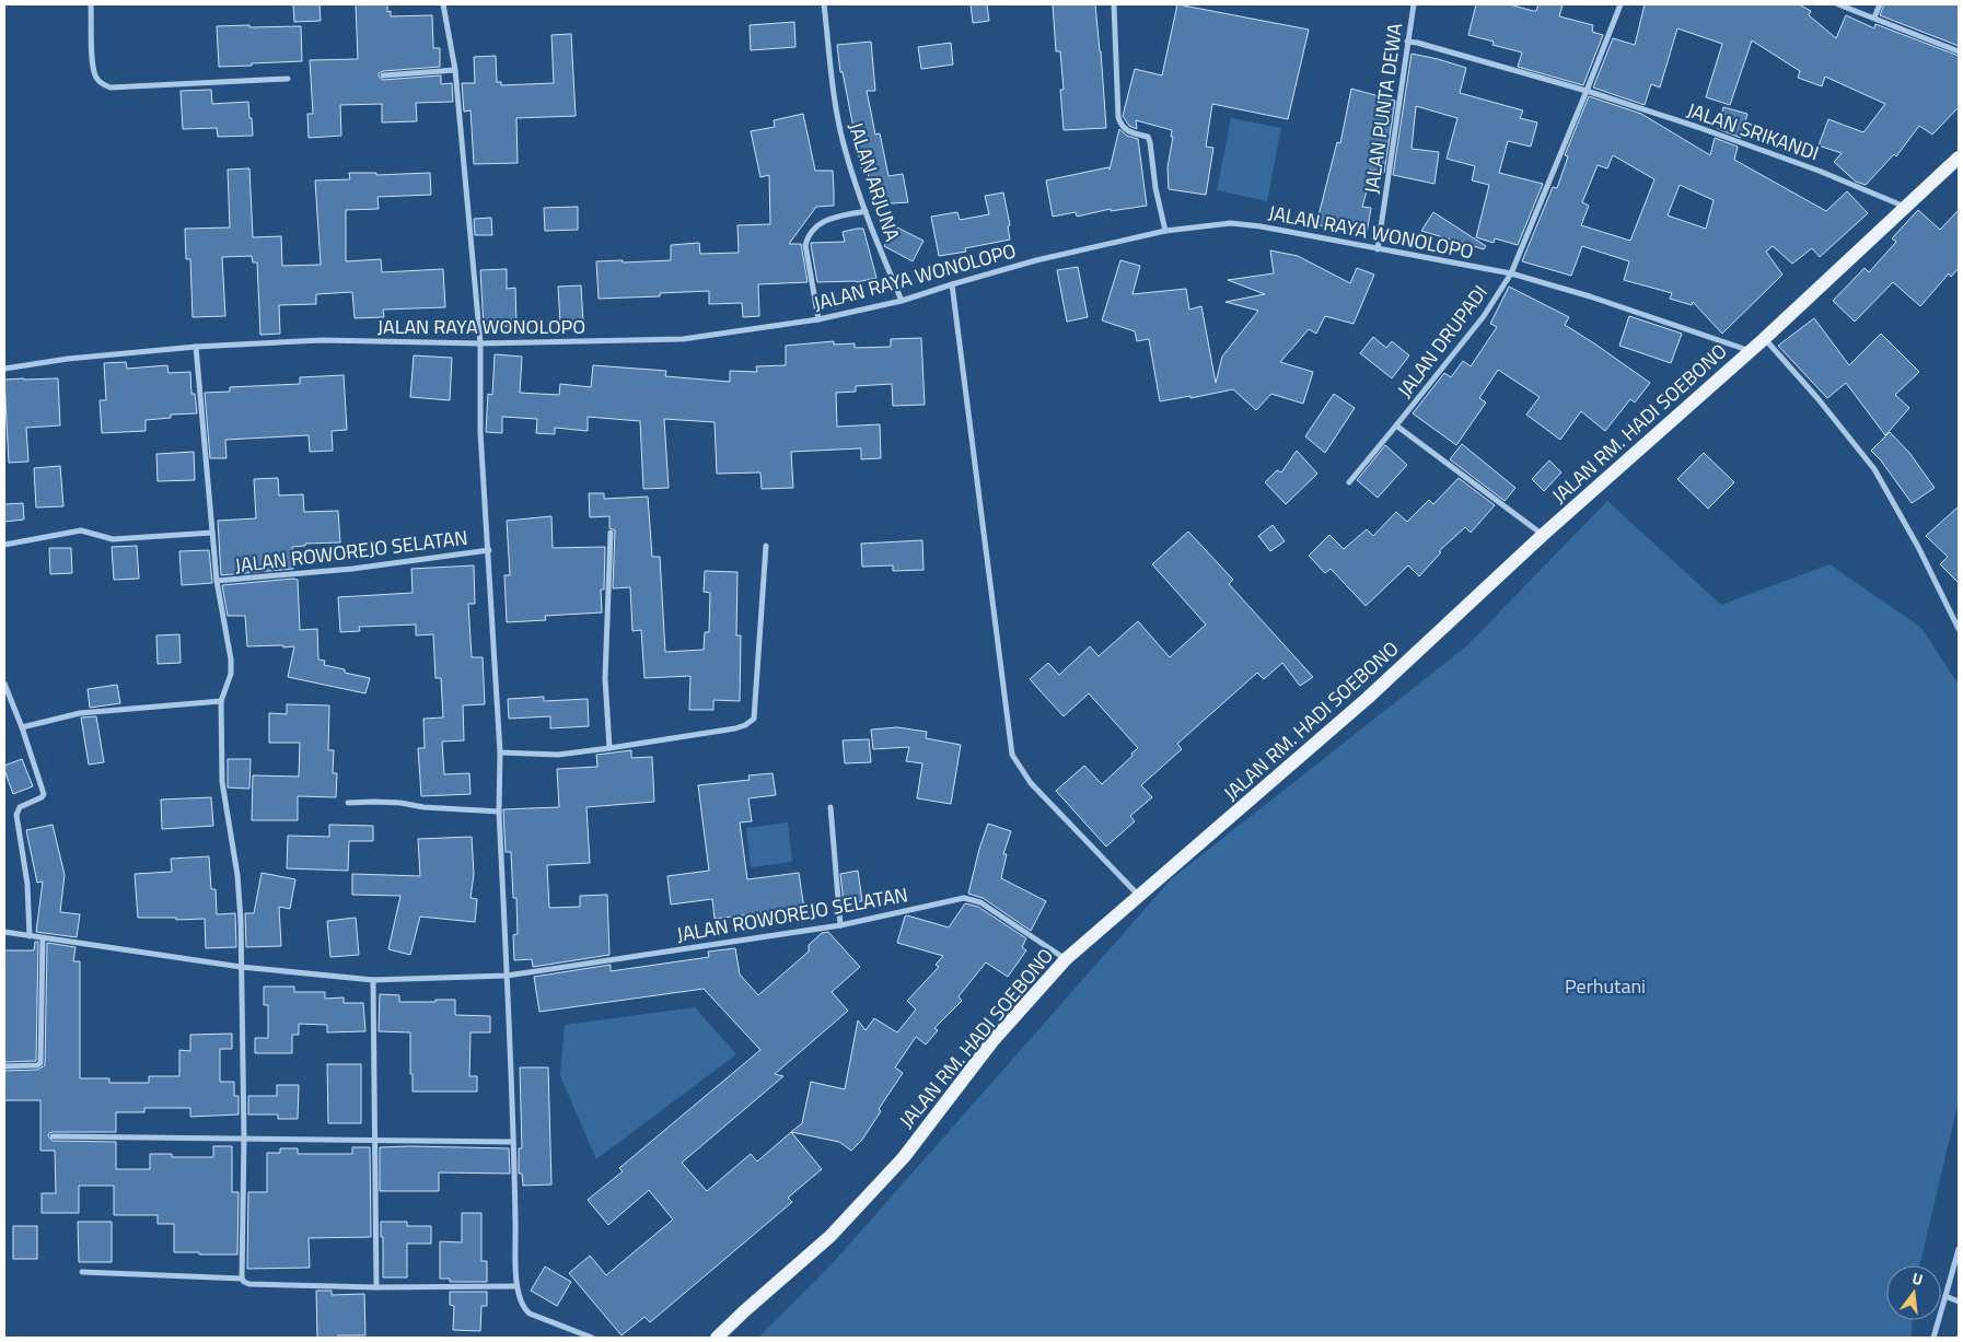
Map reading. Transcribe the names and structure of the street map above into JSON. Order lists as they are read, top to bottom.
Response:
{
  "streets": {
    "main road": ["JALAN RM. HADI SOEBONO"],
    "street": [
      "JALAN PUNTA DEWA",
      "JALAN SRIKANDI",
      "JALAN ARJUNA",
      "JALAN RAYA WONOLOPO",
      "JALAN DRUPADI",
      "JALAN ROWOREJO SELATAN"
    ]
  },
  "crossings": [
    ["JALAN PUNTA DEWA", "JALAN SRIKANDI"],
    ["JALAN PUNTA DEWA", "JALAN RAYA WONOLOPO"],
    ["JALAN SRIKANDI", "JALAN DRUPADI"],
    ["JALAN SRIKANDI", "JALAN RM. HADI SOEBONO"],
    ["JALAN ARJUNA", "JALAN RAYA WONOLOPO"],
    ["JALAN RAYA WONOLOPO", "JALAN DRUPADI"],
    ["JALAN RAYA WONOLOPO", "JALAN RM. HADI SOEBONO"],
    ["JALAN RAYA WONOLOPO", "JALAN ROWOREJO SELATAN"],
    ["JALAN DRUPADI", "JALAN RM. HADI SOEBONO"],
    ["JALAN RM. HADI SOEBONO", "JALAN ROWOREJO SELATAN"]
  ],
  "parks": ["Perhutani"],
  "north": "top"
}
